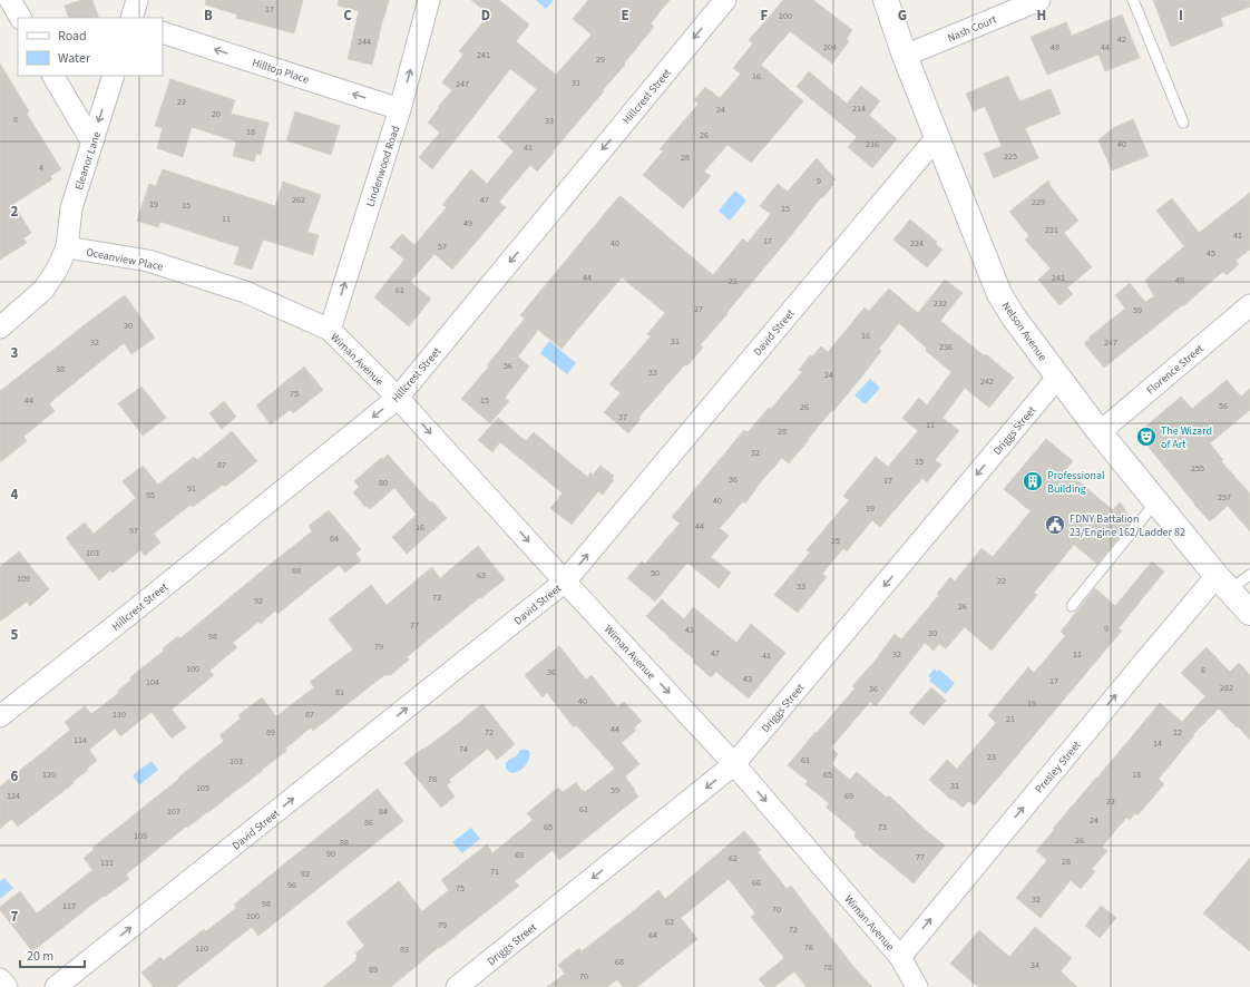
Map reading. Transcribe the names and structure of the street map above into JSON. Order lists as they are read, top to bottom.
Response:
{
  "streets": {
    "street": [
      "Nash Court",
      "Hilltop Place",
      "Hillcrest Street",
      "Eleanor Lane",
      "Lindenwood Road",
      "Oceanview Place",
      "Nelson Avenue",
      "David Street",
      "Wiman Avenue",
      "Florence Street",
      "Driggs Street",
      "Presley Street"
    ]
  },
  "crossings": [
    ["Nash Court", "Nelson Avenue"],
    ["Hilltop Place", "Lindenwood Road"],
    ["Hillcrest Street", "Wiman Avenue"],
    ["Eleanor Lane", "Oceanview Place"],
    ["Lindenwood Road", "Oceanview Place"],
    ["Lindenwood Road", "Wiman Avenue"],
    ["Oceanview Place", "Wiman Avenue"],
    ["Nelson Avenue", "David Street"],
    ["Nelson Avenue", "Florence Street"],
    ["Nelson Avenue", "Driggs Street"],
    ["Nelson Avenue", "Presley Street"],
    ["David Street", "Wiman Avenue"],
    ["Wiman Avenue", "Driggs Street"],
    ["Wiman Avenue", "Presley Street"]
  ],
  "one_way": [
    "Hilltop Place",
    "Hillcrest Street",
    "Eleanor Lane",
    "Lindenwood Road",
    "David Street",
    "Wiman Avenue",
    "Driggs Street",
    "Presley Street"
  ],
  "places": {
    "theatre": ["The Wizard of Art"],
    "building": ["Professional Building"],
    "public building": ["FDNY Battalion 23/Engine 162/Ladder 82"]
  },
  "house_numbers": [
    "17",
    "200",
    "42",
    "244",
    "204",
    "48",
    "44",
    "241",
    "29",
    "16",
    "31",
    "247",
    "22",
    "214",
    "24",
    "20",
    "8",
    "33",
    "18",
    "26",
    "216",
    "40",
    "41",
    "225",
    "28",
    "4",
    "9",
    "262",
    "47",
    "229",
    "19",
    "15",
    "15",
    "11",
    "49",
    "231",
    "41",
    "17",
    "40",
    "224",
    "57",
    "45",
    "44",
    "241",
    "49",
    "21",
    "61",
    "232",
    "27",
    "59",
    "30",
    "16",
    "31",
    "32",
    "247",
    "236",
    "56",
    "38",
    "33",
    "24",
    "242",
    "75",
    "44",
    "15",
    "56",
    "26",
    "37",
    "11",
    "28",
    "32",
    "15",
    "87",
    "255",
    "36",
    "17",
    "80",
    "91",
    "95",
    "257",
    "40",
    "19",
    "44",
    "16",
    "97",
    "84",
    "25",
    "103",
    "88",
    "50",
    "63",
    "109",
    "22",
    "33",
    "73",
    "92",
    "26",
    "77",
    "9",
    "43",
    "30",
    "98",
    "79",
    "47",
    "32",
    "11",
    "41",
    "100",
    "6",
    "36",
    "43",
    "17",
    "104",
    "282",
    "36",
    "81",
    "40",
    "19",
    "110",
    "87",
    "21",
    "44",
    "89",
    "72",
    "12",
    "114",
    "14",
    "74",
    "23",
    "61",
    "103",
    "120",
    "65",
    "18",
    "78",
    "31",
    "105",
    "59",
    "124",
    "69",
    "22",
    "61",
    "107",
    "84",
    "24",
    "86",
    "65",
    "73",
    "109",
    "26",
    "88",
    "90",
    "69",
    "77",
    "62",
    "28",
    "111",
    "71",
    "92",
    "66",
    "96",
    "75",
    "32",
    "98",
    "117",
    "70",
    "100",
    "62",
    "79",
    "72",
    "64",
    "76",
    "110",
    "83",
    "68",
    "34",
    "78",
    "89",
    "70"
  ],
  "legend": ["Road", "Water"],
  "scale_bar": "20 m",
  "grid": {
    "columns": [
      "B",
      "C",
      "D",
      "E",
      "F",
      "G",
      "H",
      "I"
    ],
    "rows": [
      "2",
      "3",
      "4",
      "5",
      "6",
      "7"
    ]
  }
}
